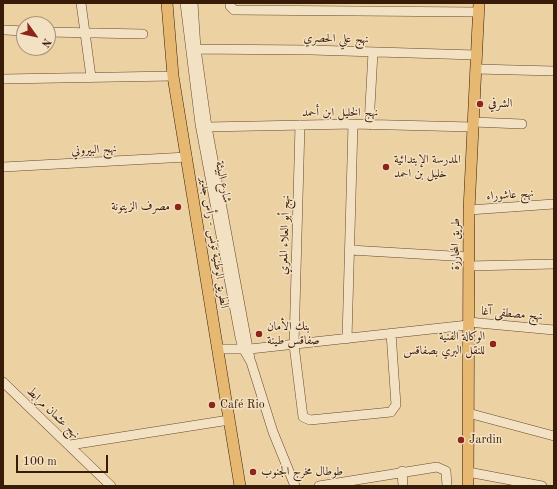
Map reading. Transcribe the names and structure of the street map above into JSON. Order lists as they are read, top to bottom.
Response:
{
  "streets": {
    "main road": ["الطريق الوطنية تونس - رأس جدير", "طريق المحارزة"],
    "street": [
      "نهج علي الحصري",
      "نهج الخليل ابن أحمد",
      "نهج البيروني",
      "شارع البيئة",
      "نهج عاشوراء",
      "نهج أبو العلاء المعري",
      "نهج مصطفى آغا",
      "نهج عثمان مرابط"
    ]
  },
  "crossings": [
    ["نهج علي الحصري", "شارع البيئة"],
    ["نهج علي الحصري", "طريق المحارزة"],
    ["نهج الخليل ابن أحمد", "شارع البيئة"],
    ["نهج الخليل ابن أحمد", "نهج أبو العلاء المعري"],
    ["نهج الخليل ابن أحمد", "طريق المحارزة"],
    ["نهج البيروني", "الطريق الوطنية تونس - رأس جدير"],
    ["شارع البيئة", "نهج مصطفى آغا"],
    ["نهج عاشوراء", "طريق المحارزة"],
    ["نهج أبو العلاء المعري", "نهج مصطفى آغا"],
    ["الطريق الوطنية تونس - رأس جدير", "نهج مصطفى آغا"],
    ["طريق المحارزة", "نهج مصطفى آغا"]
  ],
  "places": [
    "الشرفي",
    "المدرسة الإبتدائية خليل بن احمد",
    "مصرف الزيتونة",
    "بنك الأمان صفاقس طينة",
    "الوكالة الفنية للنقل البري بصفاقس",
    "Café Rio",
    "Jardin",
    "طوطال مخرج الجنوب"
  ],
  "scale_bar": "100 m",
  "north": "bottom right"
}
